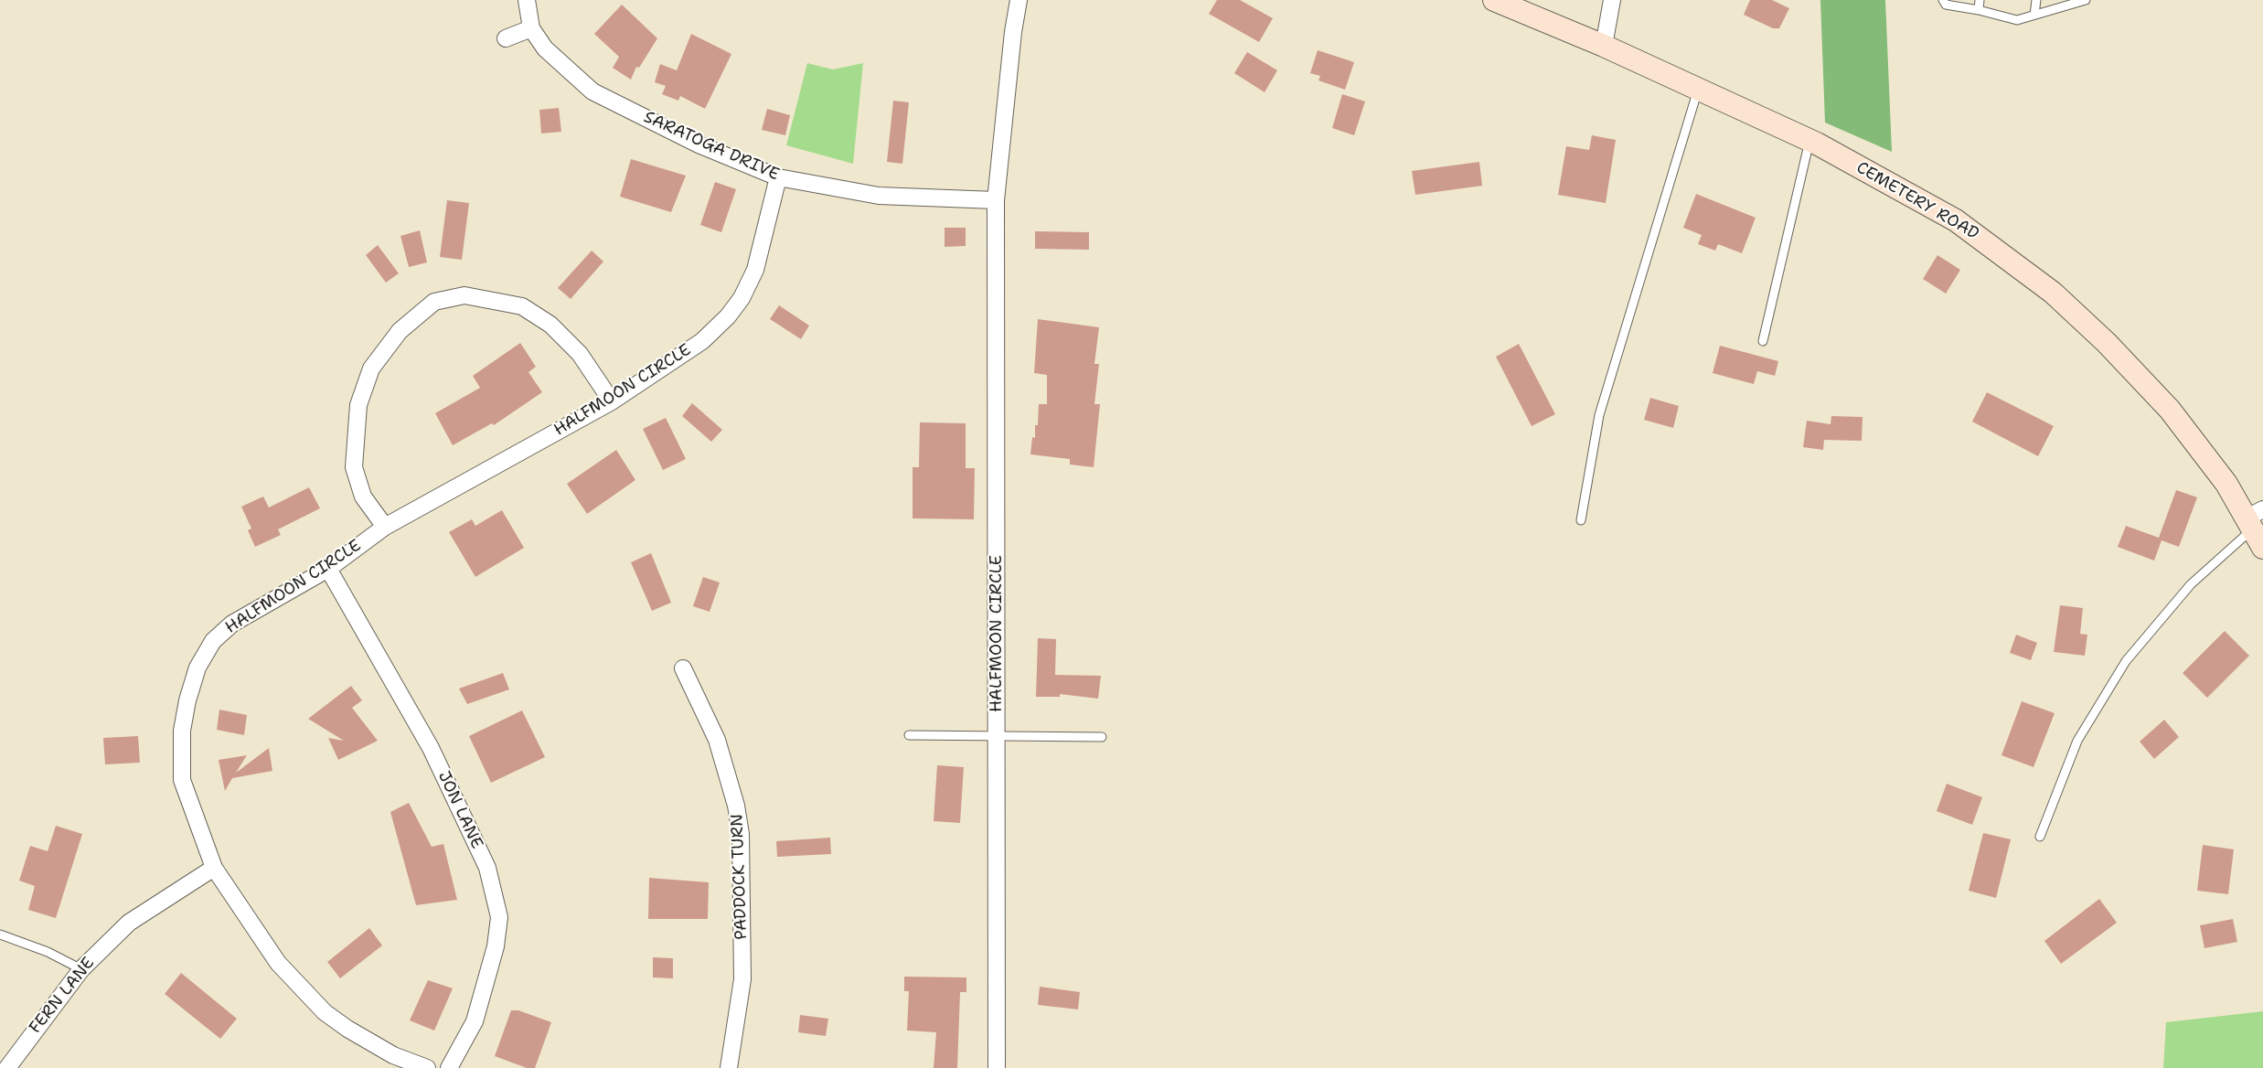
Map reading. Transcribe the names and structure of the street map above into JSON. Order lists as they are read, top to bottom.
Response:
{
  "streets": {
    "street": [
      "SARATOGA DRIVE",
      "CEMETERY ROAD",
      "HALFMOON CIRCLE",
      "JON LANE",
      "PADDOCK TURN",
      "FERN LANE"
    ]
  },
  "crossings": [
    ["SARATOGA DRIVE", "HALFMOON CIRCLE"],
    ["HALFMOON CIRCLE", "JON LANE"],
    ["HALFMOON CIRCLE", "FERN LANE"]
  ]
}
